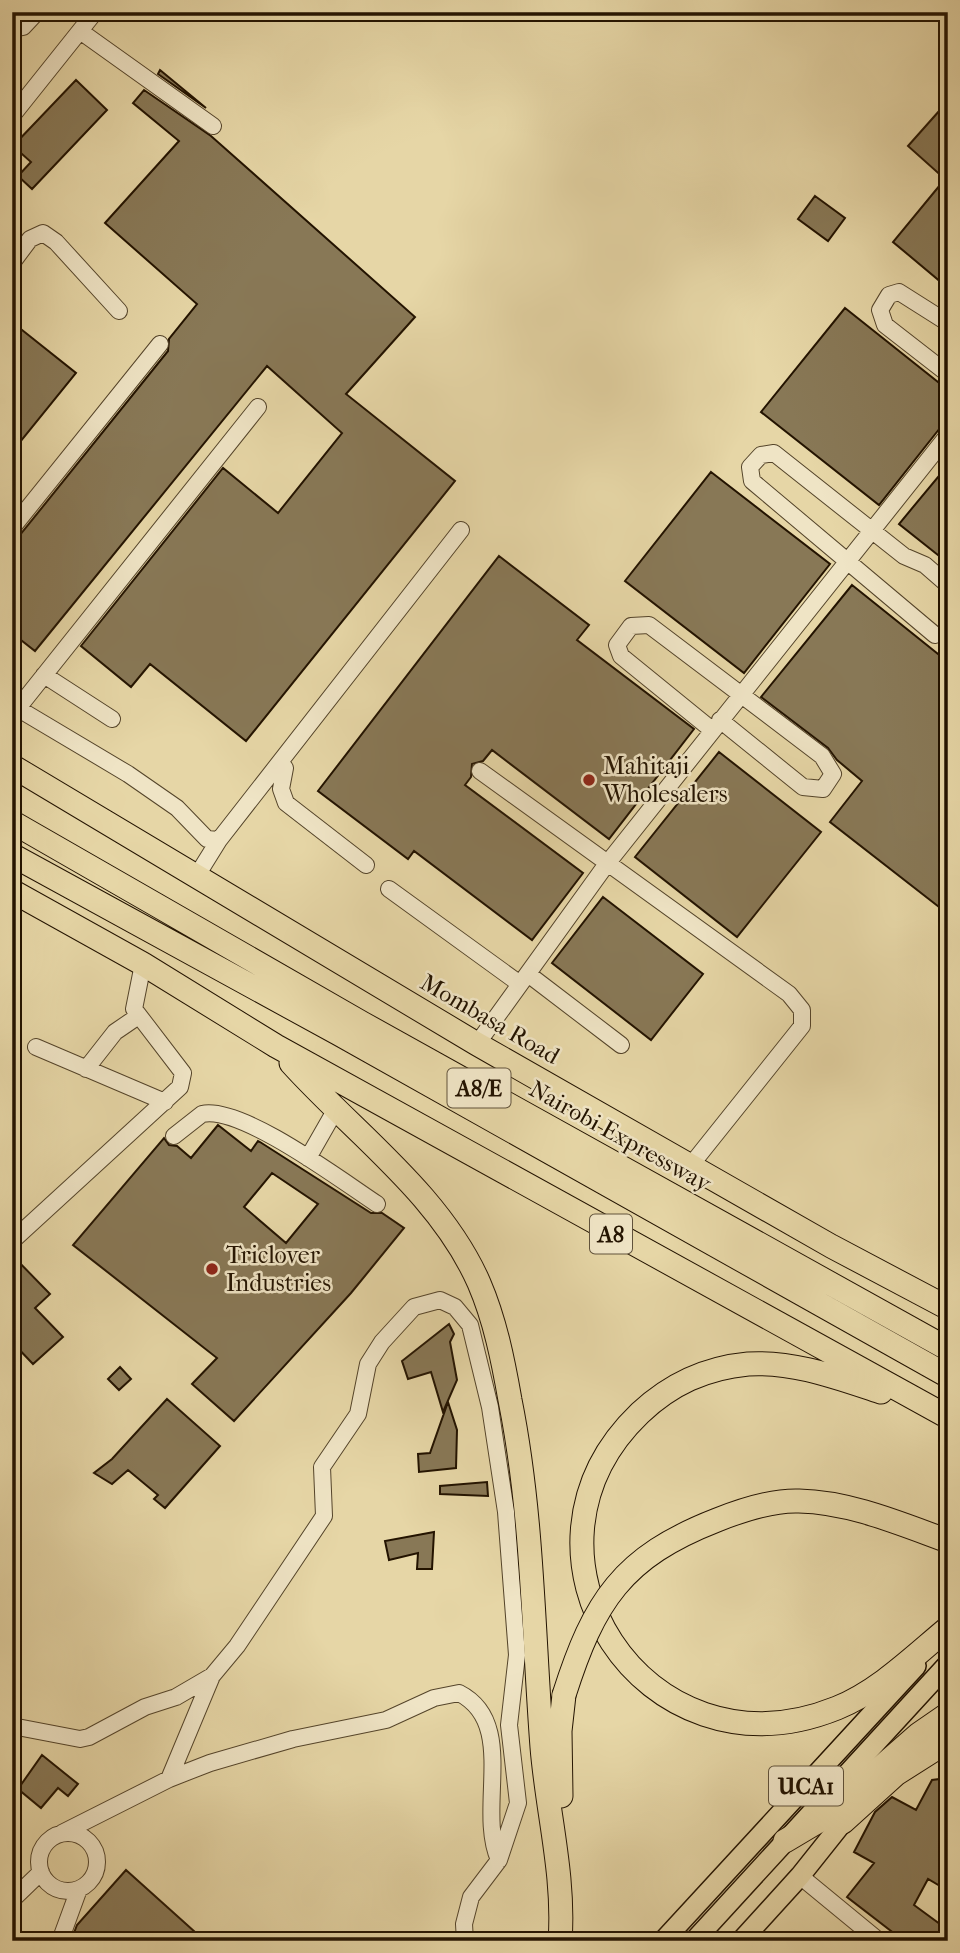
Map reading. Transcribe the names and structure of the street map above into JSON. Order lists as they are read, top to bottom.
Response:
{
  "streets": {
    "highway": [
      "Mombasa Road",
      "A8/E",
      "Nairobi Expressway",
      "A8"
    ],
    "main road": ["UCA1"]
  },
  "places": ["Mahitaji Wholesalers", "Triclover Industries"]
}
